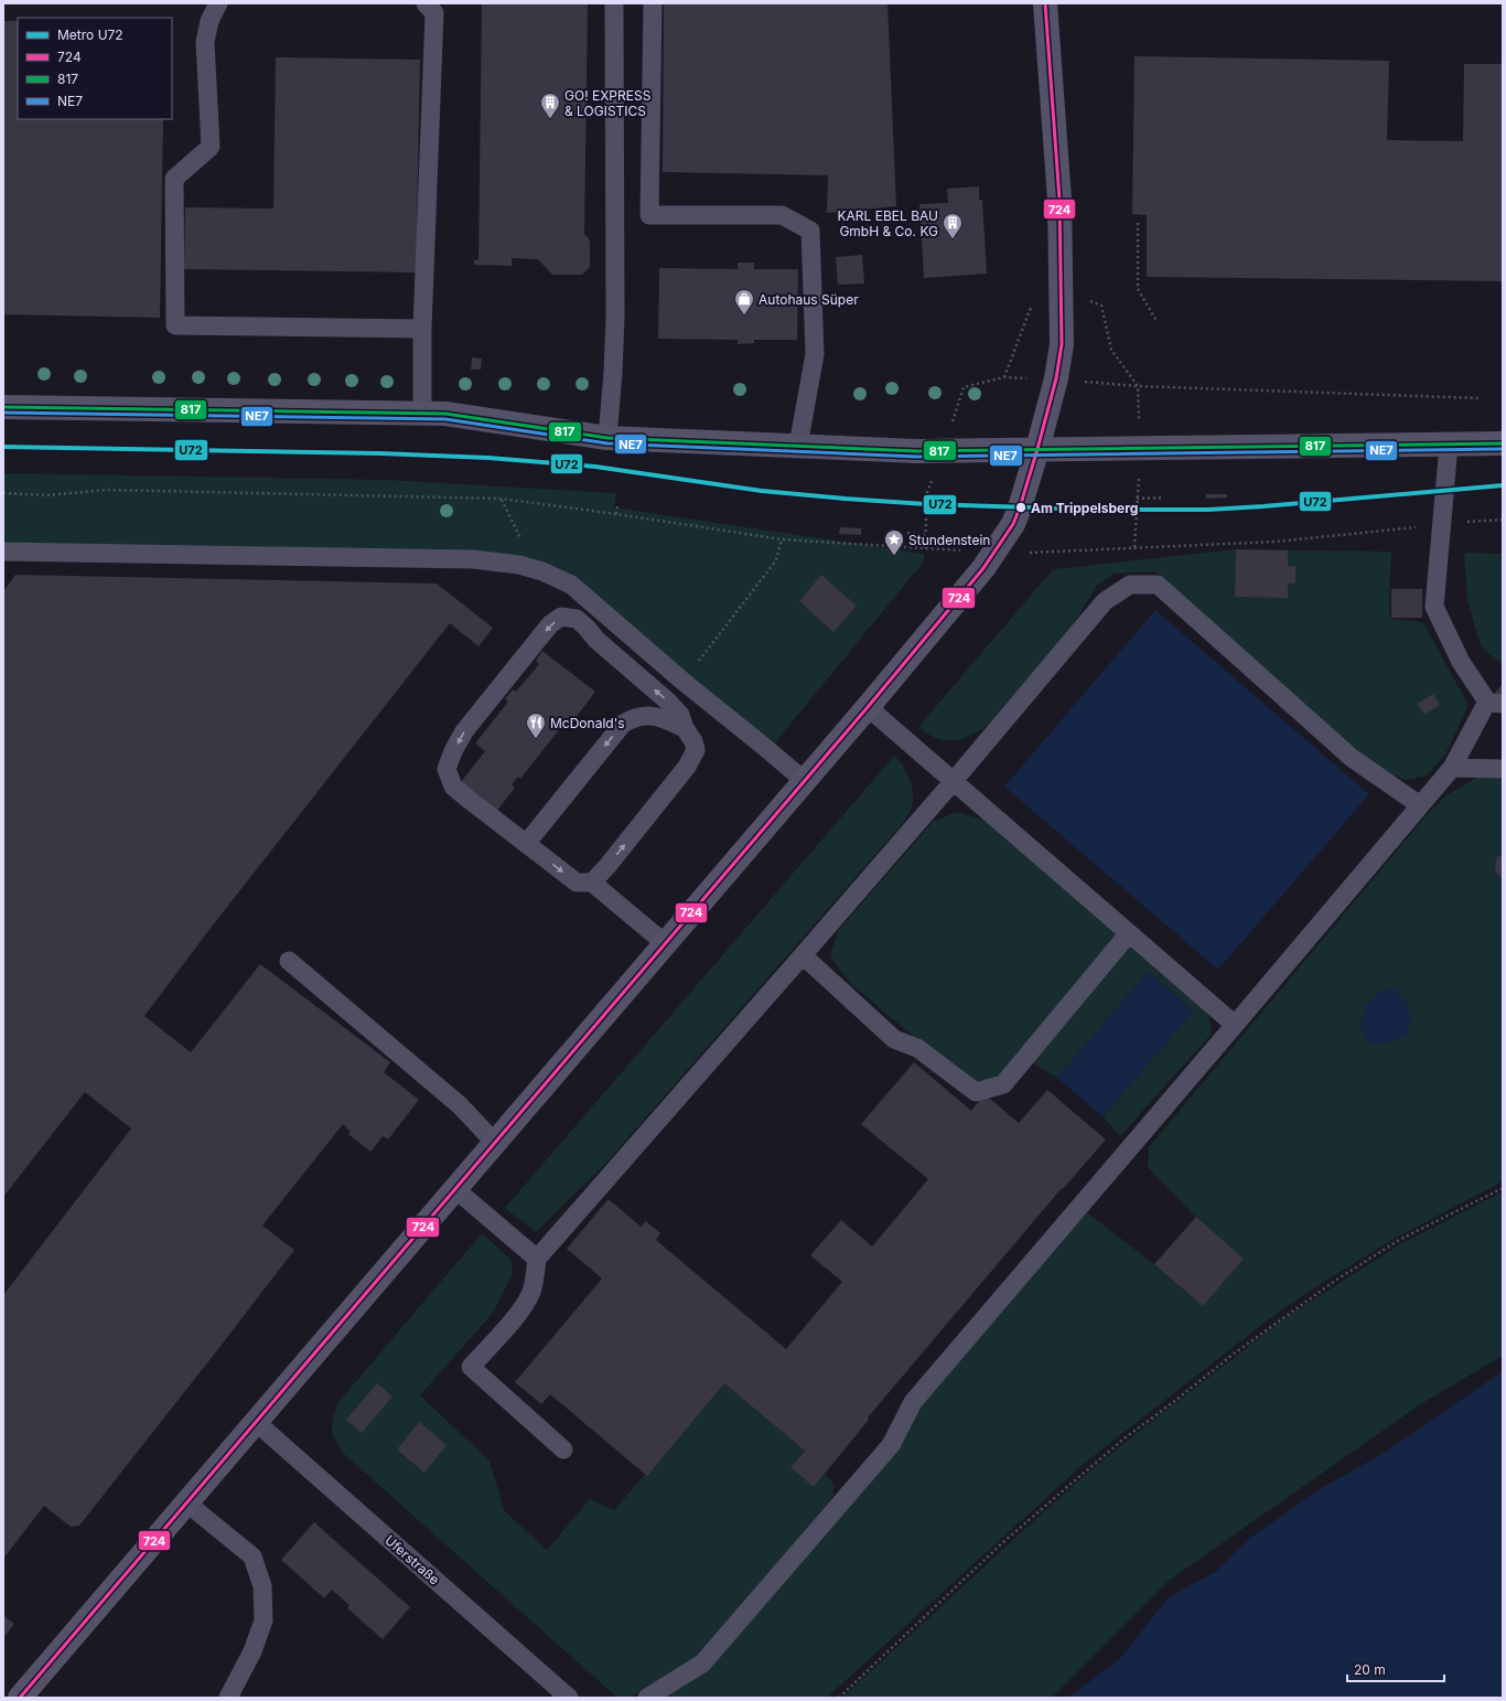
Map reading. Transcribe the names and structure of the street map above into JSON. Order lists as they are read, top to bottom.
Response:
{
  "streets": {
    "lane": ["Uferstraße"]
  },
  "places": {
    "building": ["GO! EXPRESS & LOGISTICS", "KARL EBEL BAU GmbH & Co. KG"],
    "shop": ["Autohaus Süper"],
    "other": ["Am Trippelsberg"],
    "place": ["Stundenstein"],
    "restaurant": ["McDonald's"]
  },
  "lines": [
    "transit line 724",
    "transit line 817",
    "transit line NE7",
    "metro line U72"
  ],
  "legend": [
    "Metro U72",
    "724",
    "817",
    "NE7"
  ],
  "scale_bar": "20 m"
}
